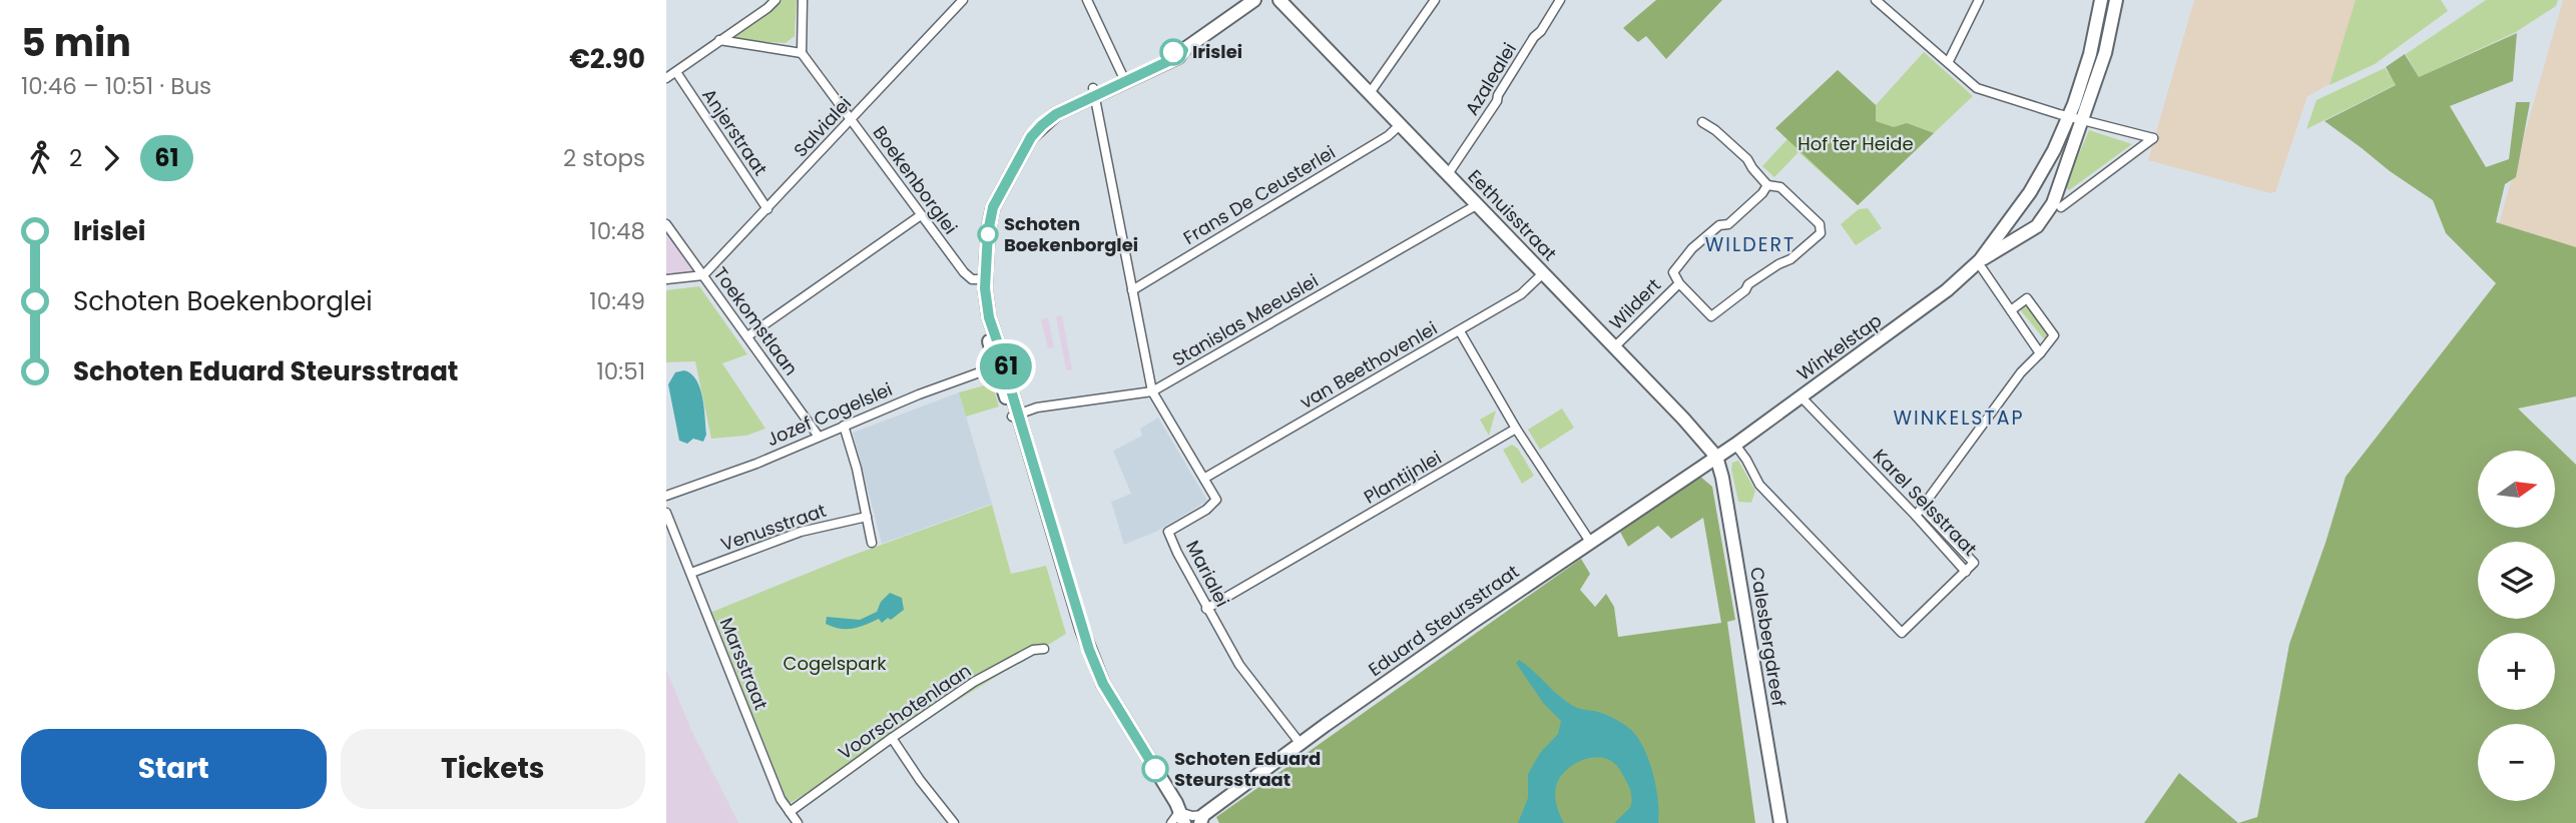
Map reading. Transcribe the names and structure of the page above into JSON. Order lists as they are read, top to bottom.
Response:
{
  "streets": {
    "street": [
      "Azalealei",
      "Salvialei",
      "Anjerstraat",
      "Boekenborglei",
      "Frans De Ceusterlei",
      "Eethuisstraat",
      "Wildert",
      "Stanislas Meeuslei",
      "Toekomstlaan",
      "Winkelstap",
      "van Beethovenlei",
      "Jozef Cogelslei",
      "Plantijnlei",
      "Karel Selsstraat",
      "Venusstraat",
      "Marialei",
      "Eduard Steursstraat",
      "Calesbergdreef",
      "Marsstraat",
      "Voorschotenlaan"
    ]
  },
  "crossings": [
    ["Azalealei", "Eethuisstraat"],
    ["Salvialei", "Anjerstraat"],
    ["Salvialei", "Boekenborglei"],
    ["Salvialei", "Toekomstlaan"],
    ["Frans De Ceusterlei", "Eethuisstraat"],
    ["Eethuisstraat", "Wildert"],
    ["Eethuisstraat", "Stanislas Meeuslei"],
    ["Eethuisstraat", "Winkelstap"],
    ["Eethuisstraat", "van Beethovenlei"],
    ["Eethuisstraat", "Eduard Steursstraat"],
    ["Eethuisstraat", "Calesbergdreef"],
    ["Stanislas Meeuslei", "Marialei"],
    ["Toekomstlaan", "Jozef Cogelslei"],
    ["Winkelstap", "Karel Selsstraat"],
    ["Winkelstap", "Eduard Steursstraat"],
    ["Winkelstap", "Calesbergdreef"],
    ["van Beethovenlei", "Marialei"],
    ["Plantijnlei", "Marialei"],
    ["Venusstraat", "Marsstraat"],
    ["Marialei", "Eduard Steursstraat"],
    ["Eduard Steursstraat", "Calesbergdreef"],
    ["Marsstraat", "Voorschotenlaan"]
  ],
  "districts": ["WILDERT", "WINKELSTAP"],
  "parks": ["Hof ter Heide", "Cogelspark"],
  "places": ["Irislei", "Schoten Boekenborglei", "Schoten Eduard Steursstraat"],
  "lines": ["bus line 61"],
  "north": "right",
  "page": {
    "heading": ["5 min", "10:46 – 10:51 · Bus", "€2.90"],
    "on_map": "61",
    "legs": ["2", "61", "2 stops"],
    "list": [
      {
        "name": "Irislei",
        "value": "10:48"
      },
      {
        "name": "Schoten Boekenborglei",
        "value": "10:49"
      },
      {
        "name": "Schoten Eduard Steursstraat",
        "value": "10:51"
      }
    ],
    "map_buttons": ["+", "−"],
    "buttons": ["Start", "Tickets"]
  }
}
